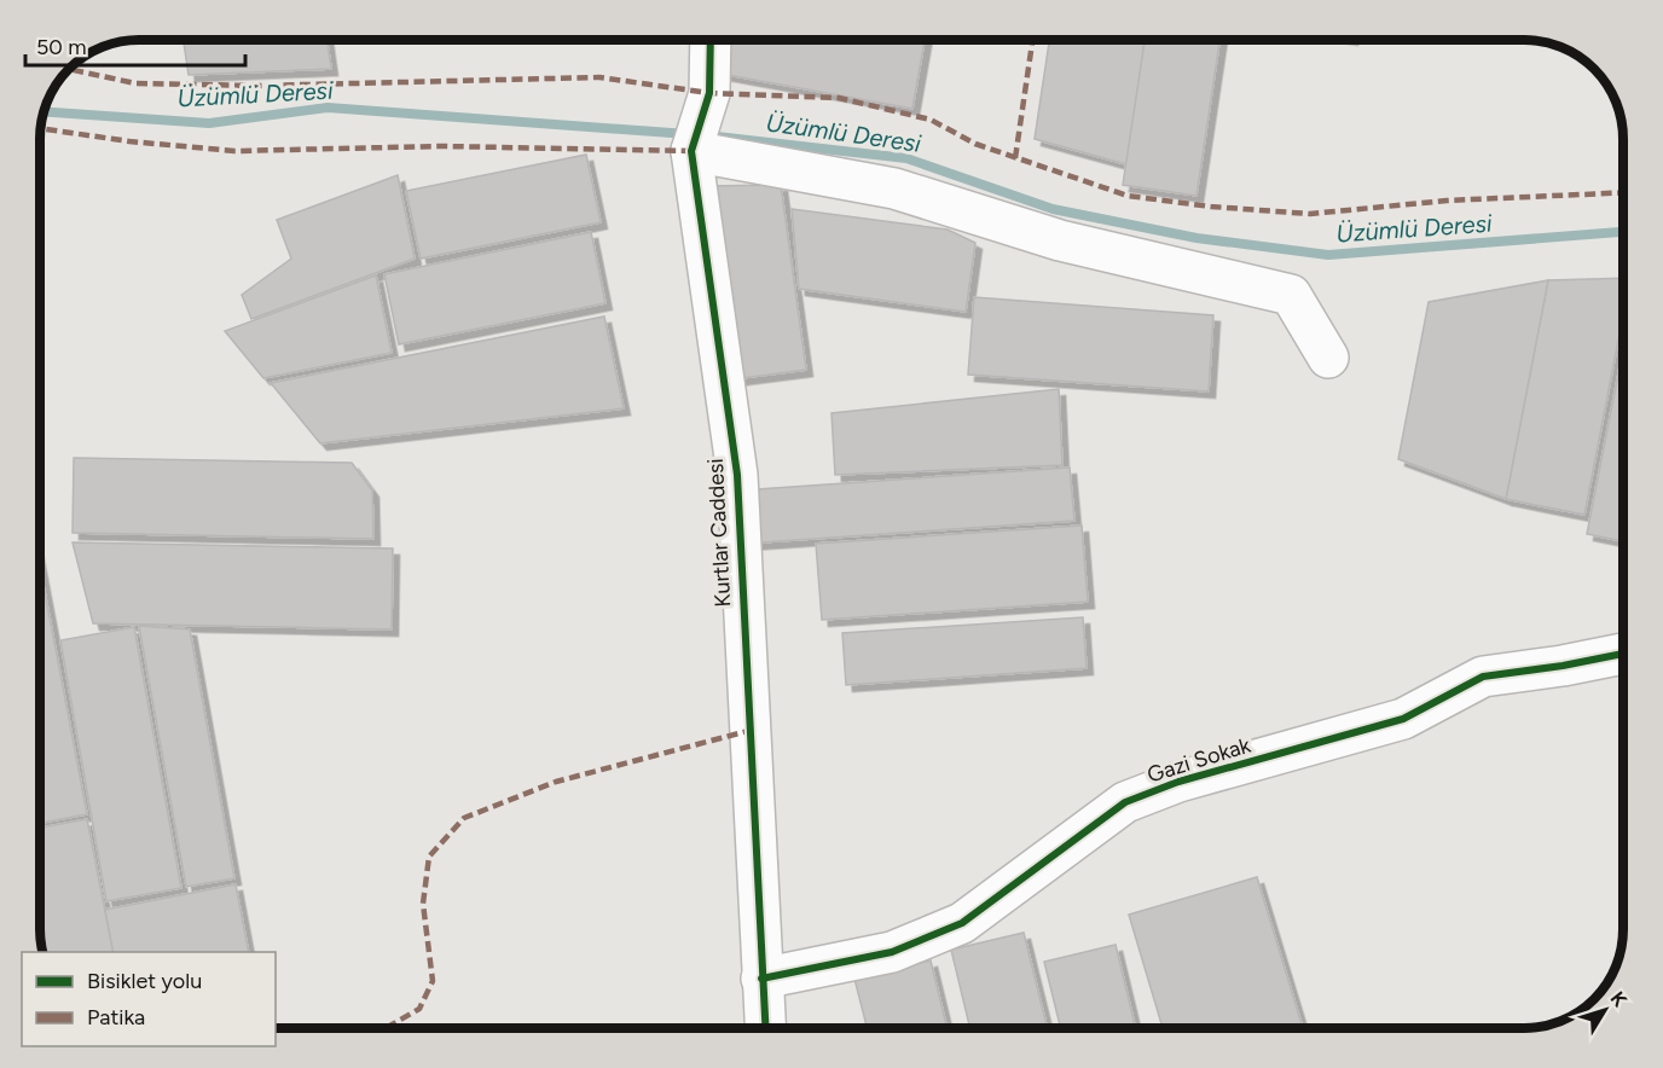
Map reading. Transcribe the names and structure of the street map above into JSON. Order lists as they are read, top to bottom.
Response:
{
  "streets": {
    "street": ["Kurtlar Caddesi", "Gazi Sokak"]
  },
  "crossings": [
    ["Kurtlar Caddesi", "Gazi Sokak"]
  ],
  "water": ["Üzümlü Deresi"],
  "legend": ["Bisiklet yolu", "Patika"],
  "scale_bar": "50 m",
  "north": "top right"
}
